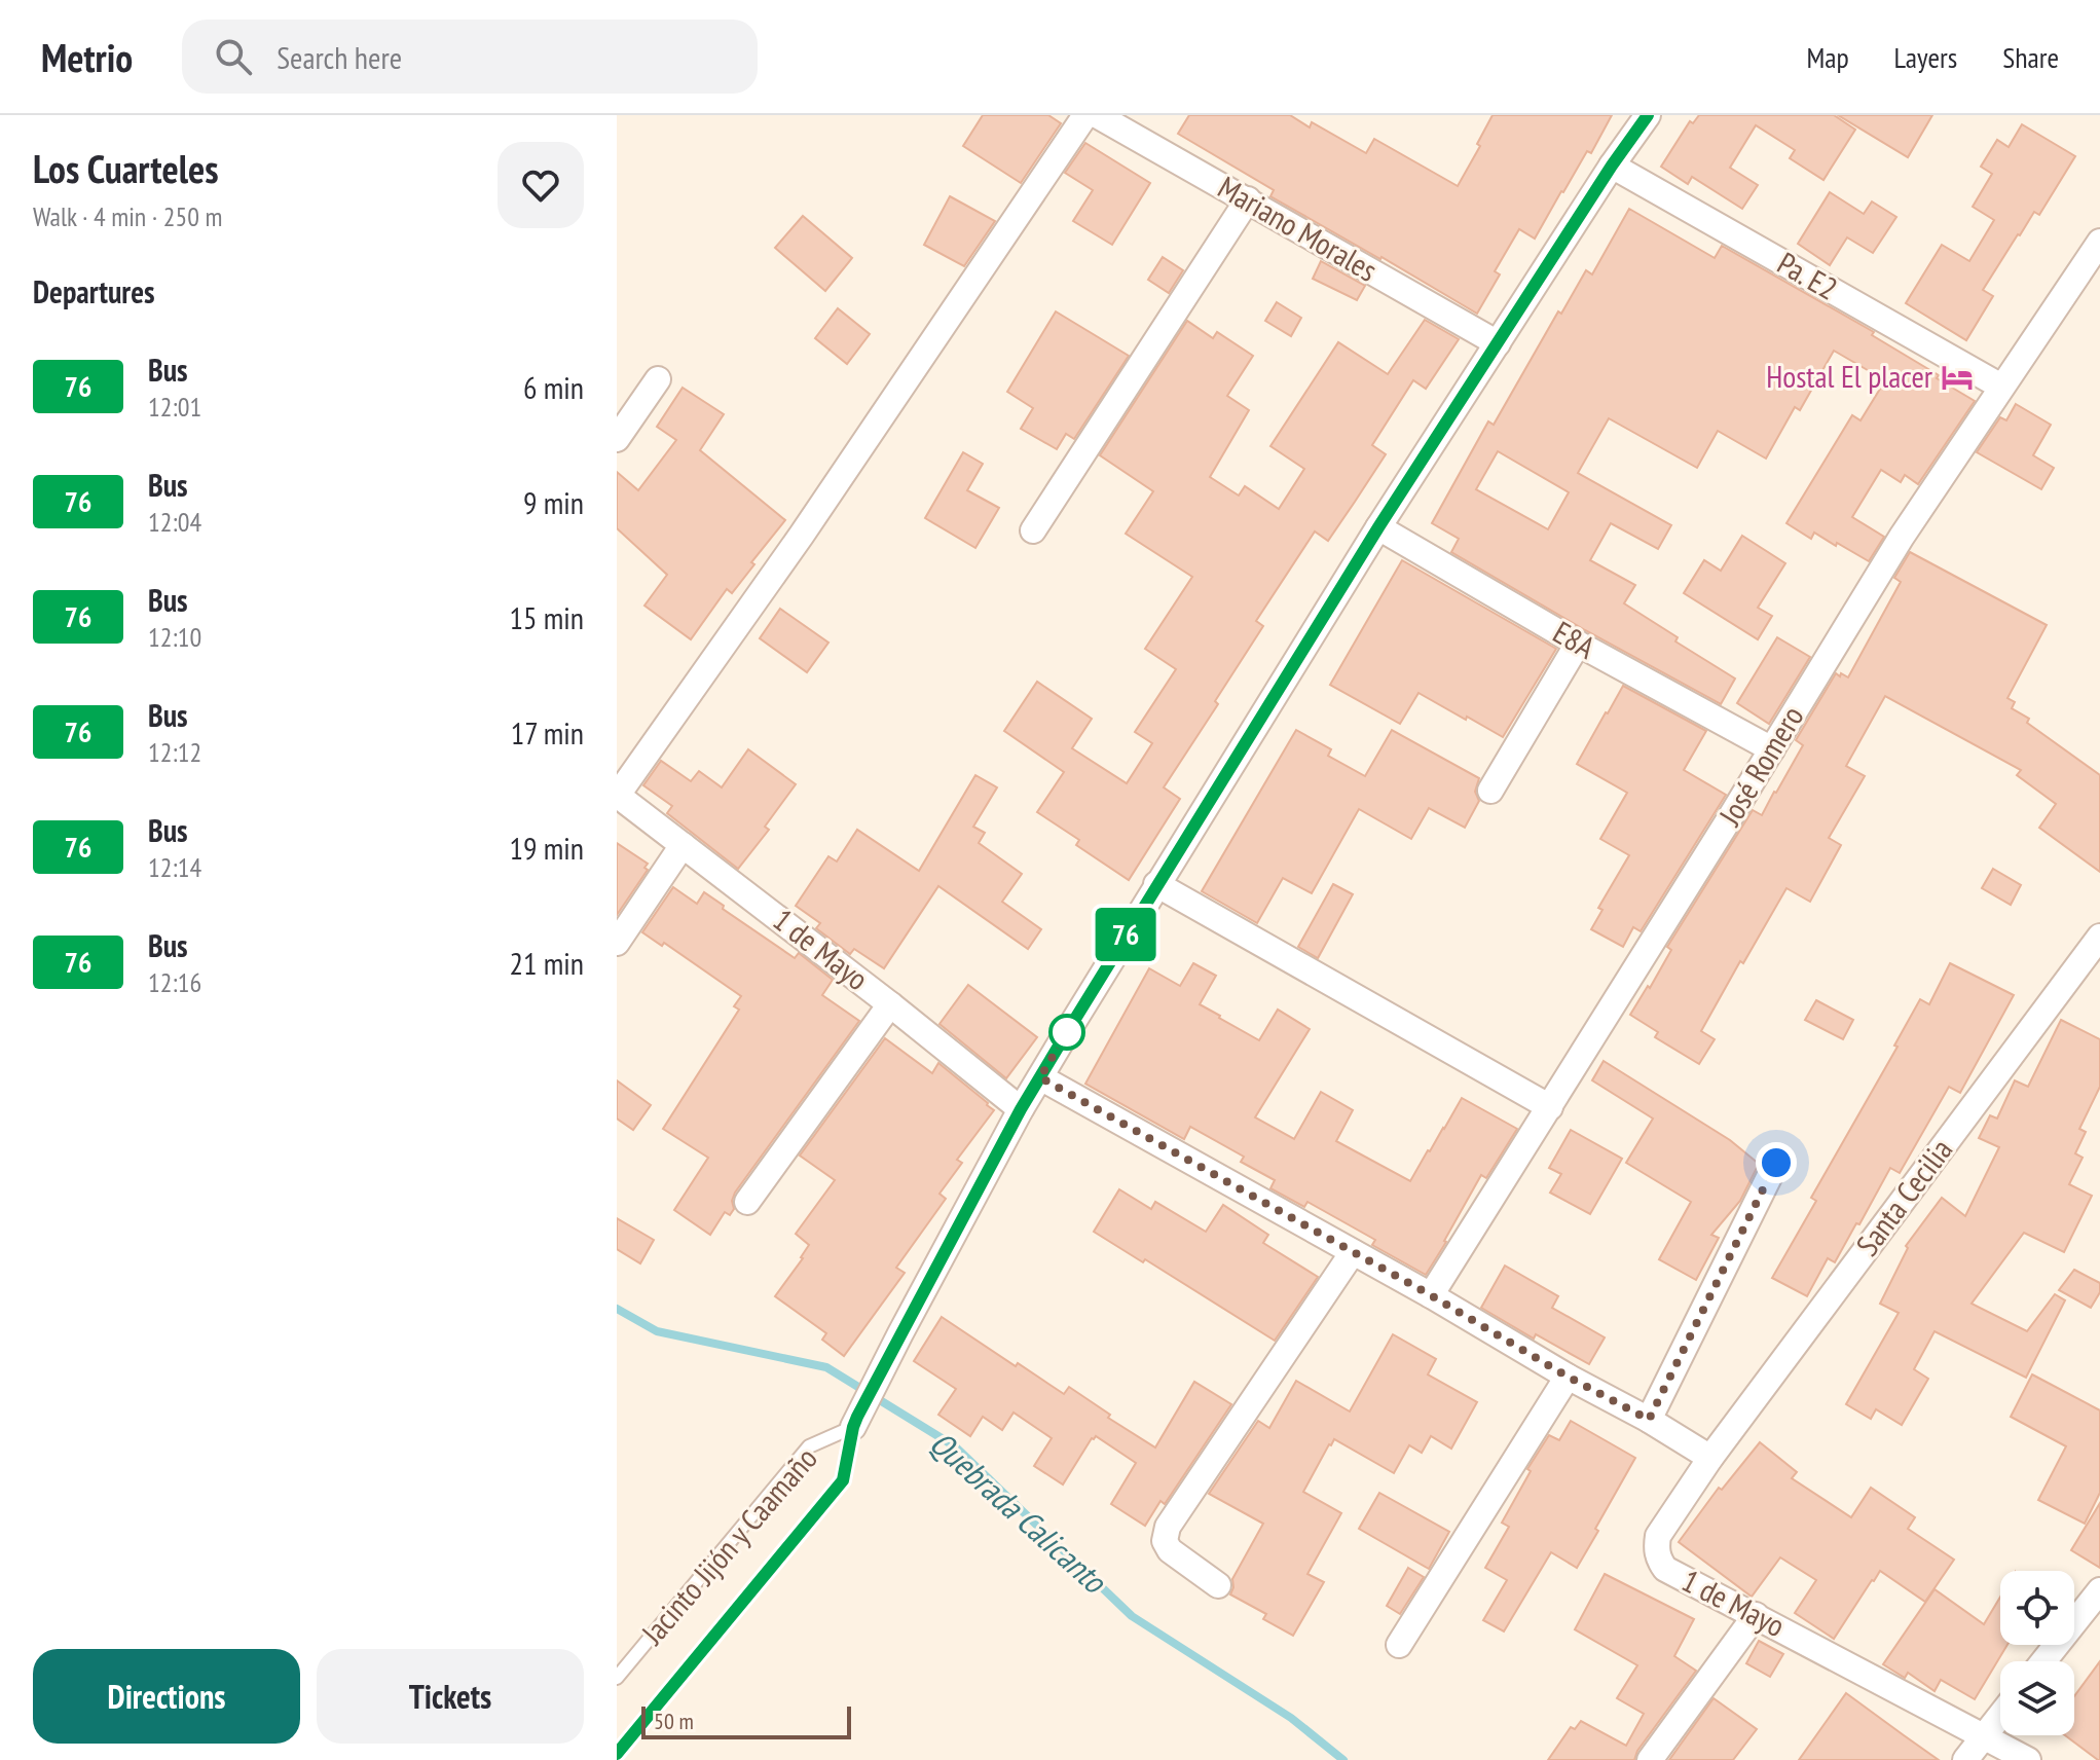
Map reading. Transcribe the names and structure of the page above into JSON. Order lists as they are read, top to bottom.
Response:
{
  "streets": {
    "street": [
      "Mariano Morales",
      "Pa. E2",
      "E8A",
      "José Romero",
      "1 de Mayo",
      "Santa Cecilia",
      "Jacinto Jijón y Caamaño"
    ]
  },
  "crossings": [
    ["Mariano Morales", "Jacinto Jijón y Caamaño"],
    ["Pa. E2", "José Romero"],
    ["Pa. E2", "Jacinto Jijón y Caamaño"],
    ["E8A", "José Romero"],
    ["E8A", "Jacinto Jijón y Caamaño"],
    ["1 de Mayo", "Santa Cecilia"],
    ["1 de Mayo", "Jacinto Jijón y Caamaño"]
  ],
  "water": ["Quebrada Calicanto"],
  "places": {
    "hotel": ["Hostal El placer"]
  },
  "lines": ["bus line 76"],
  "scale_bar": "50 m",
  "page": {
    "header": "Metrio",
    "search": "Search here",
    "nav": ["Map", "Layers", "Share"],
    "heading": [
      ["Los Cuarteles", "Walk · 4 min · 250 m"],
      "Departures"
    ],
    "on_map": "76",
    "list": [
      {
        "mark": "76",
        "name": "Bus",
        "note": "12:01",
        "value": "6 min"
      },
      {
        "mark": "76",
        "name": "Bus",
        "note": "12:04",
        "value": "9 min"
      },
      {
        "mark": "76",
        "name": "Bus",
        "note": "12:10",
        "value": "15 min"
      },
      {
        "mark": "76",
        "name": "Bus",
        "note": "12:12",
        "value": "17 min"
      },
      {
        "mark": "76",
        "name": "Bus",
        "note": "12:14",
        "value": "19 min"
      },
      {
        "mark": "76",
        "name": "Bus",
        "note": "12:16",
        "value": "21 min"
      }
    ],
    "buttons": ["Directions", "Tickets"],
    "scale": "50 m"
  }
}
